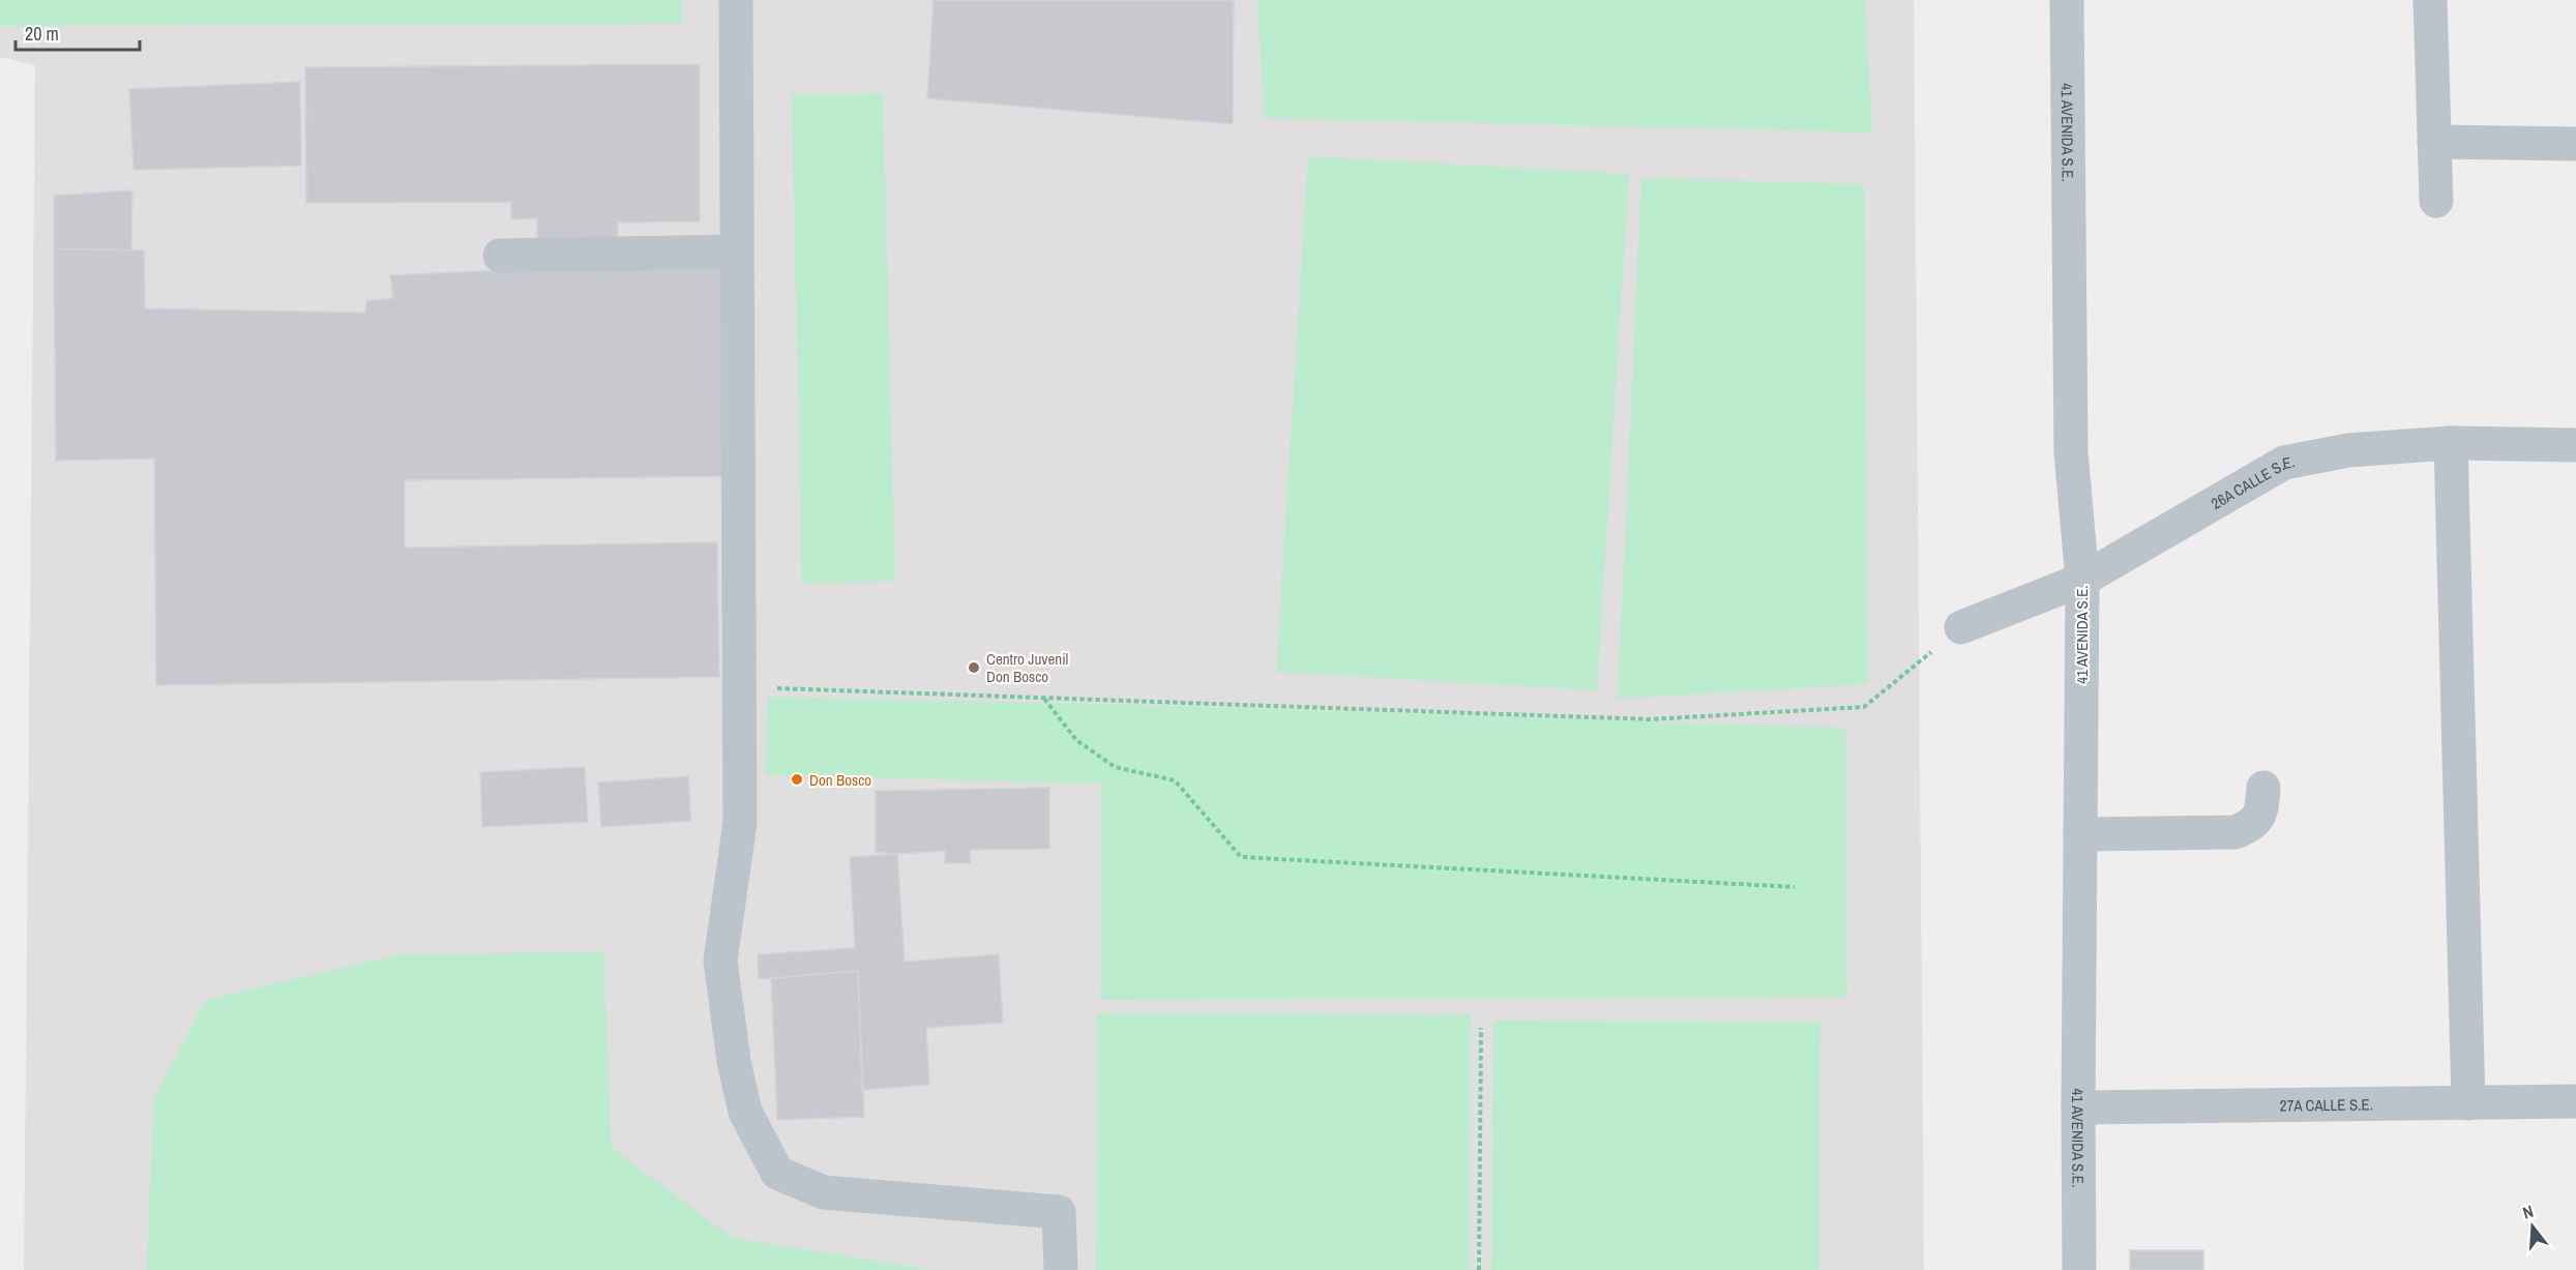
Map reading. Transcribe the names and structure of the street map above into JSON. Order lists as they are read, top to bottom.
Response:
{
  "streets": {
    "street": ["41 AVENIDA S.E.", "26A CALLE S.E.", "27A CALLE S.E."]
  },
  "crossings": [
    ["41 AVENIDA S.E.", "26A CALLE S.E."],
    ["41 AVENIDA S.E.", "27A CALLE S.E."]
  ],
  "places": ["Centro Juvenil Don Bosco", "Don Bosco"],
  "scale_bar": "20 m",
  "north": "top"
}
